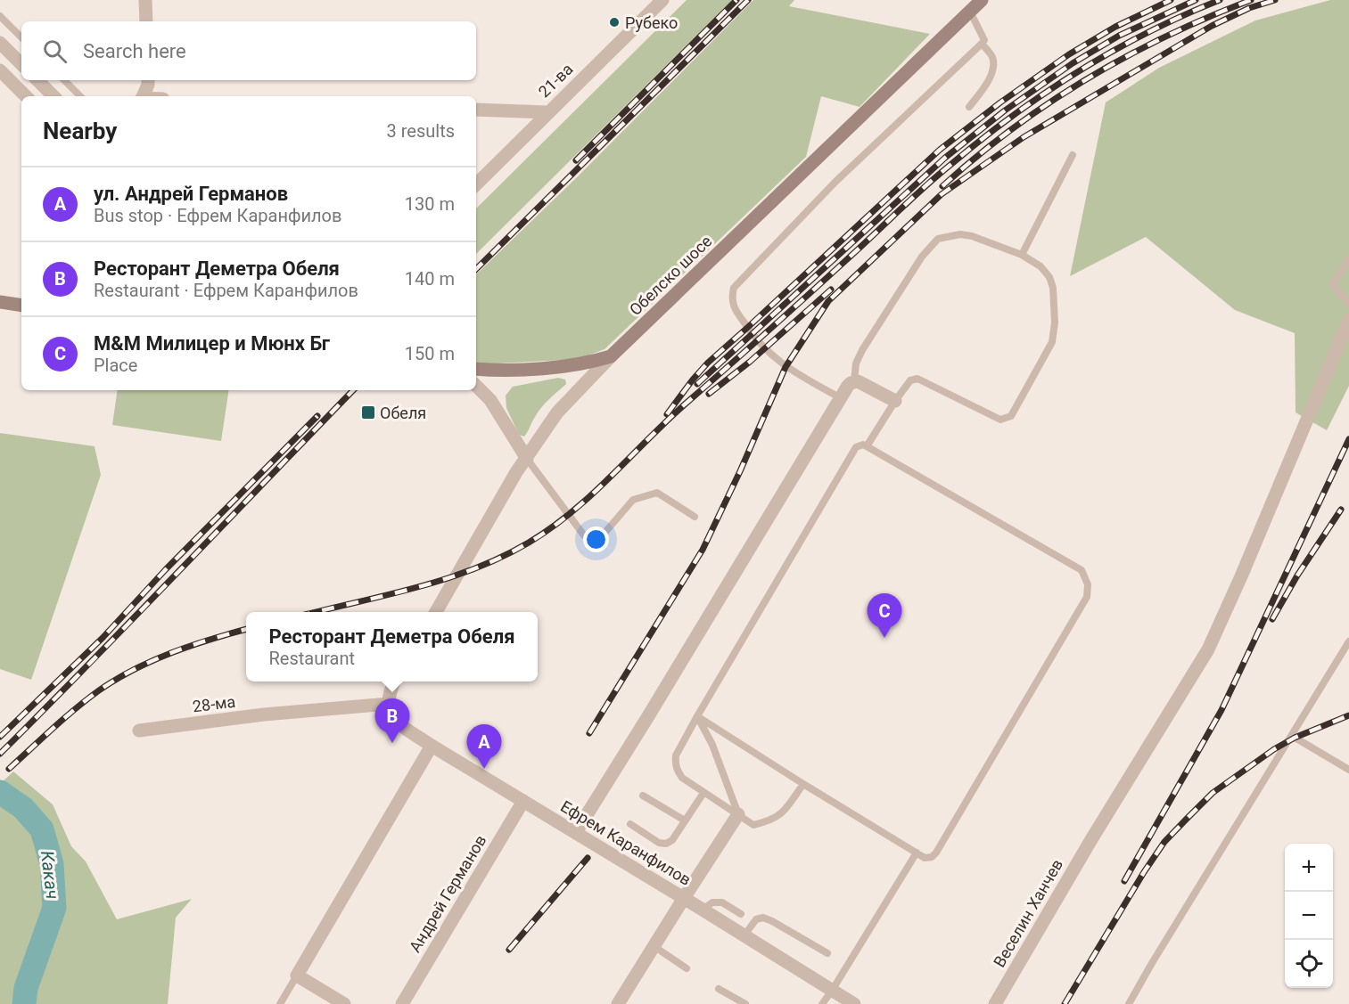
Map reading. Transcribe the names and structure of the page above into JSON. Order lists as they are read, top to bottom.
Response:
{
  "streets": {
    "street": [
      "21-ва",
      "Обелско шосе",
      "28-ма",
      "Ефрем Каранфилов",
      "Андрей Германов",
      "Веселин Ханчев"
    ]
  },
  "crossings": [
    ["28-ма", "Ефрем Каранфилов"],
    ["Ефрем Каранфилов", "Андрей Германов"]
  ],
  "water": ["Какач"],
  "places": {
    "other": ["Рубеко"],
    "transit": ["Обеля"]
  },
  "page": {
    "search": "Search here",
    "heading": ["Nearby", "3 results"],
    "list": [
      {
        "mark": "A",
        "name": "ул. Андрей Германов",
        "note": "Bus stop · Ефрем Каранфилов",
        "value": "130 m"
      },
      {
        "mark": "B",
        "name": "Ресторант Деметра Обеля",
        "note": "Restaurant · Ефрем Каранфилов",
        "value": "140 m"
      },
      {
        "mark": "C",
        "name": "М&M Mилицер и Мюнх Бг",
        "note": "Place",
        "value": "150 m"
      }
    ],
    "pins": ["C", "B", "A"],
    "popup": ["Ресторант Деметра Обеля", "Restaurant"],
    "map_buttons": ["+", "−"]
  }
}
